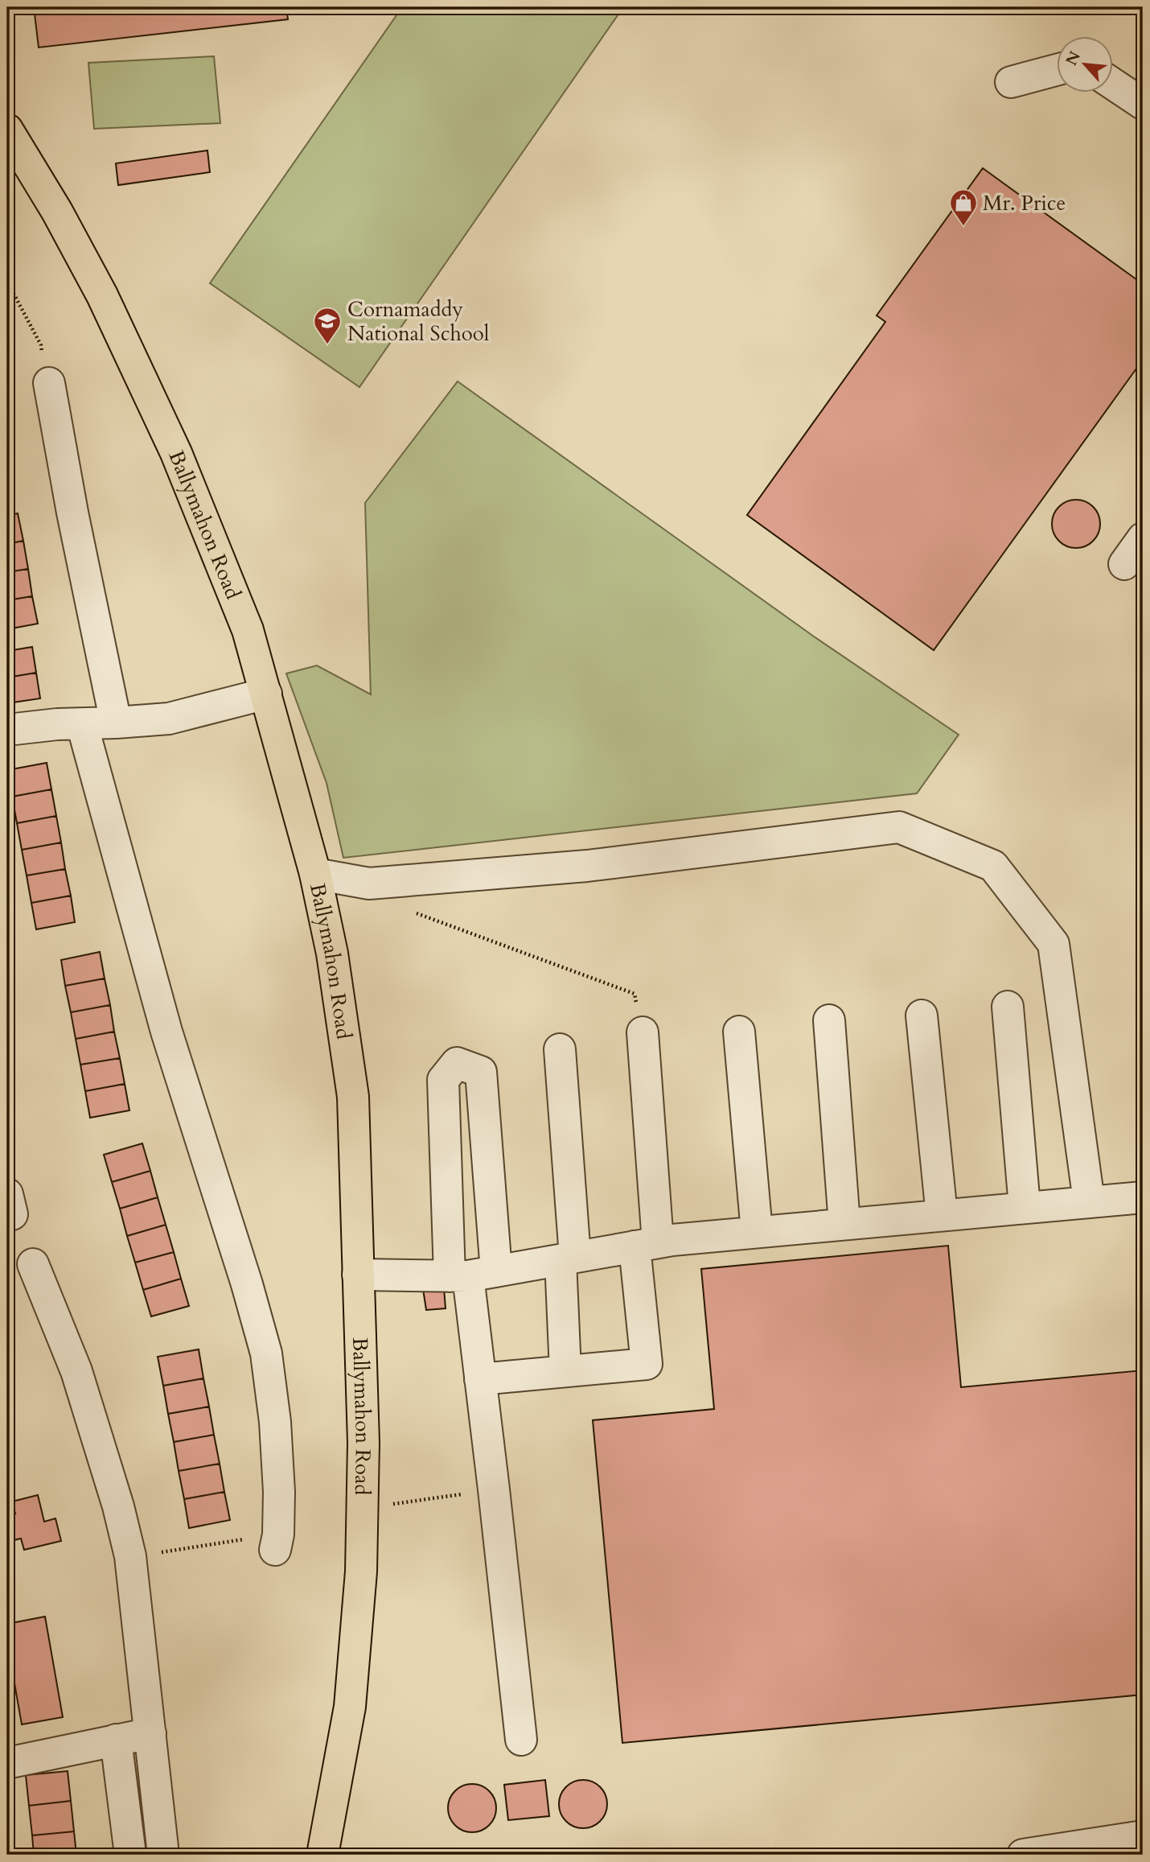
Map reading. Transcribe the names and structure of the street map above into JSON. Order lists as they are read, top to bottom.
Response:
{
  "streets": {
    "main road": ["Ballymahon Road"]
  },
  "places": {
    "shop": ["Mr. Price"],
    "school or university": ["Cornamaddy National School"]
  },
  "north": "top left"
}
